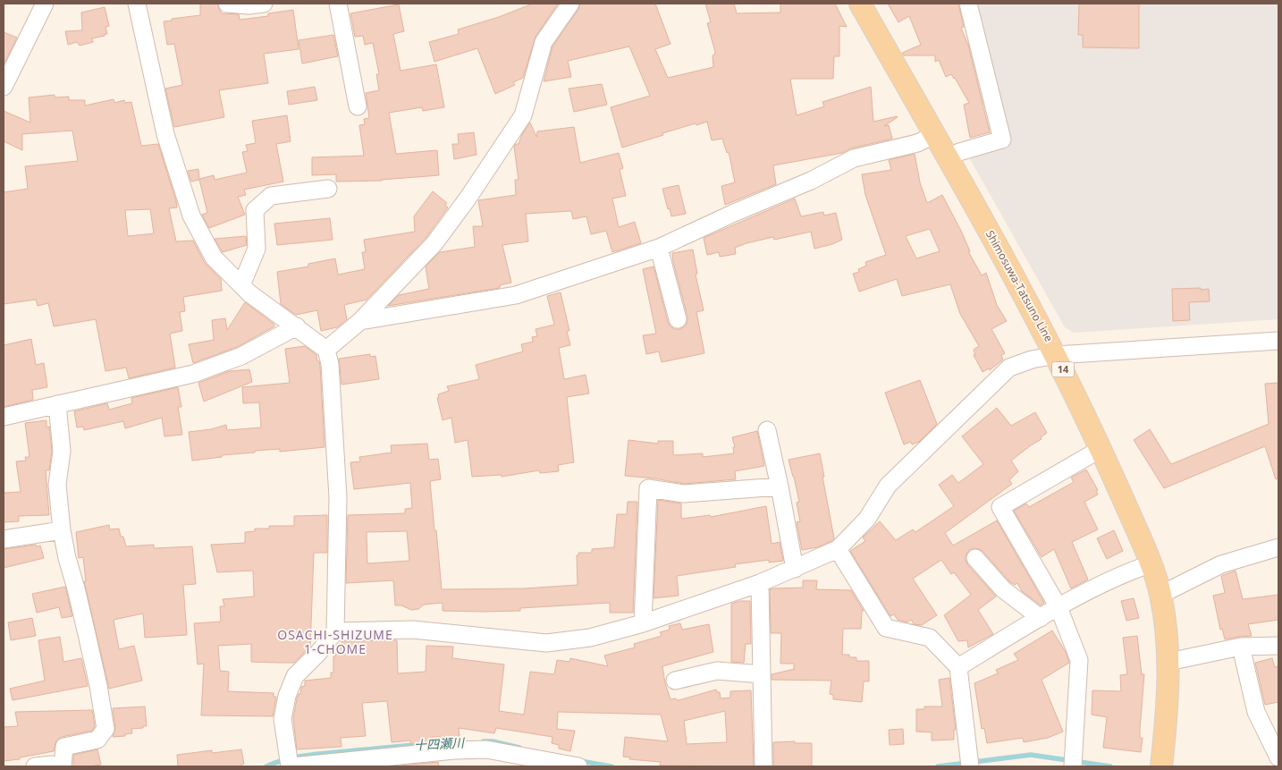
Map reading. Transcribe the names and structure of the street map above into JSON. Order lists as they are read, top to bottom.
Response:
{
  "streets": {
    "main road": ["Shimosuwa-Tatsuno Line", "14"]
  },
  "districts": ["OSACHI-SHIZUME 1-CHOME"],
  "water": ["十四瀬川"]
}
